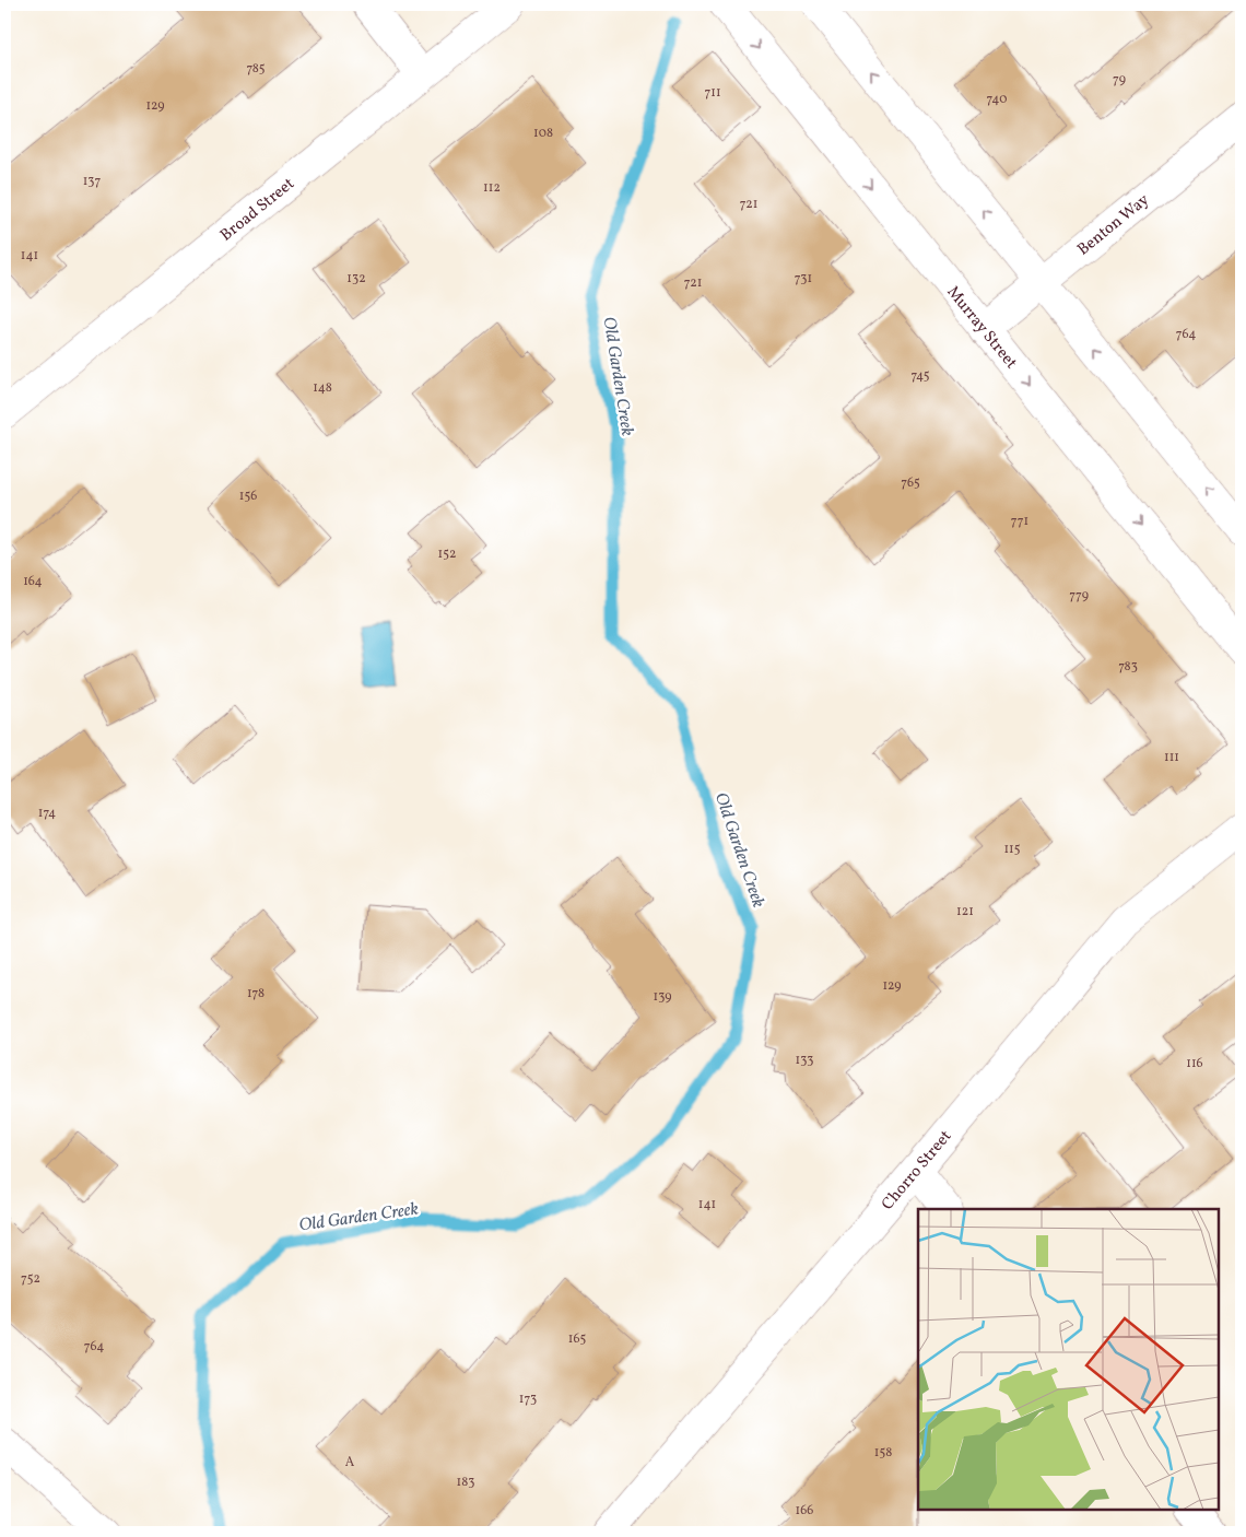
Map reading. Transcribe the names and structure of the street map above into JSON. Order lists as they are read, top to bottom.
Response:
{
  "streets": {
    "street": [
      "Broad Street",
      "Benton Way",
      "Murray Street",
      "Chorro Street"
    ]
  },
  "crossings": [
    ["Benton Way", "Murray Street"]
  ],
  "water": ["Old Garden Creek"],
  "house_numbers": [
    "785",
    "79",
    "711",
    "740",
    "129",
    "108",
    "137",
    "112",
    "721",
    "141",
    "132",
    "731",
    "721",
    "764",
    "745",
    "148",
    "765",
    "156",
    "771",
    "152",
    "164",
    "779",
    "783",
    "111",
    "174",
    "115",
    "121",
    "129",
    "178",
    "139",
    "133",
    "116",
    "141",
    "752",
    "165",
    "764",
    "173",
    "158",
    "A",
    "183",
    "166"
  ]
}
